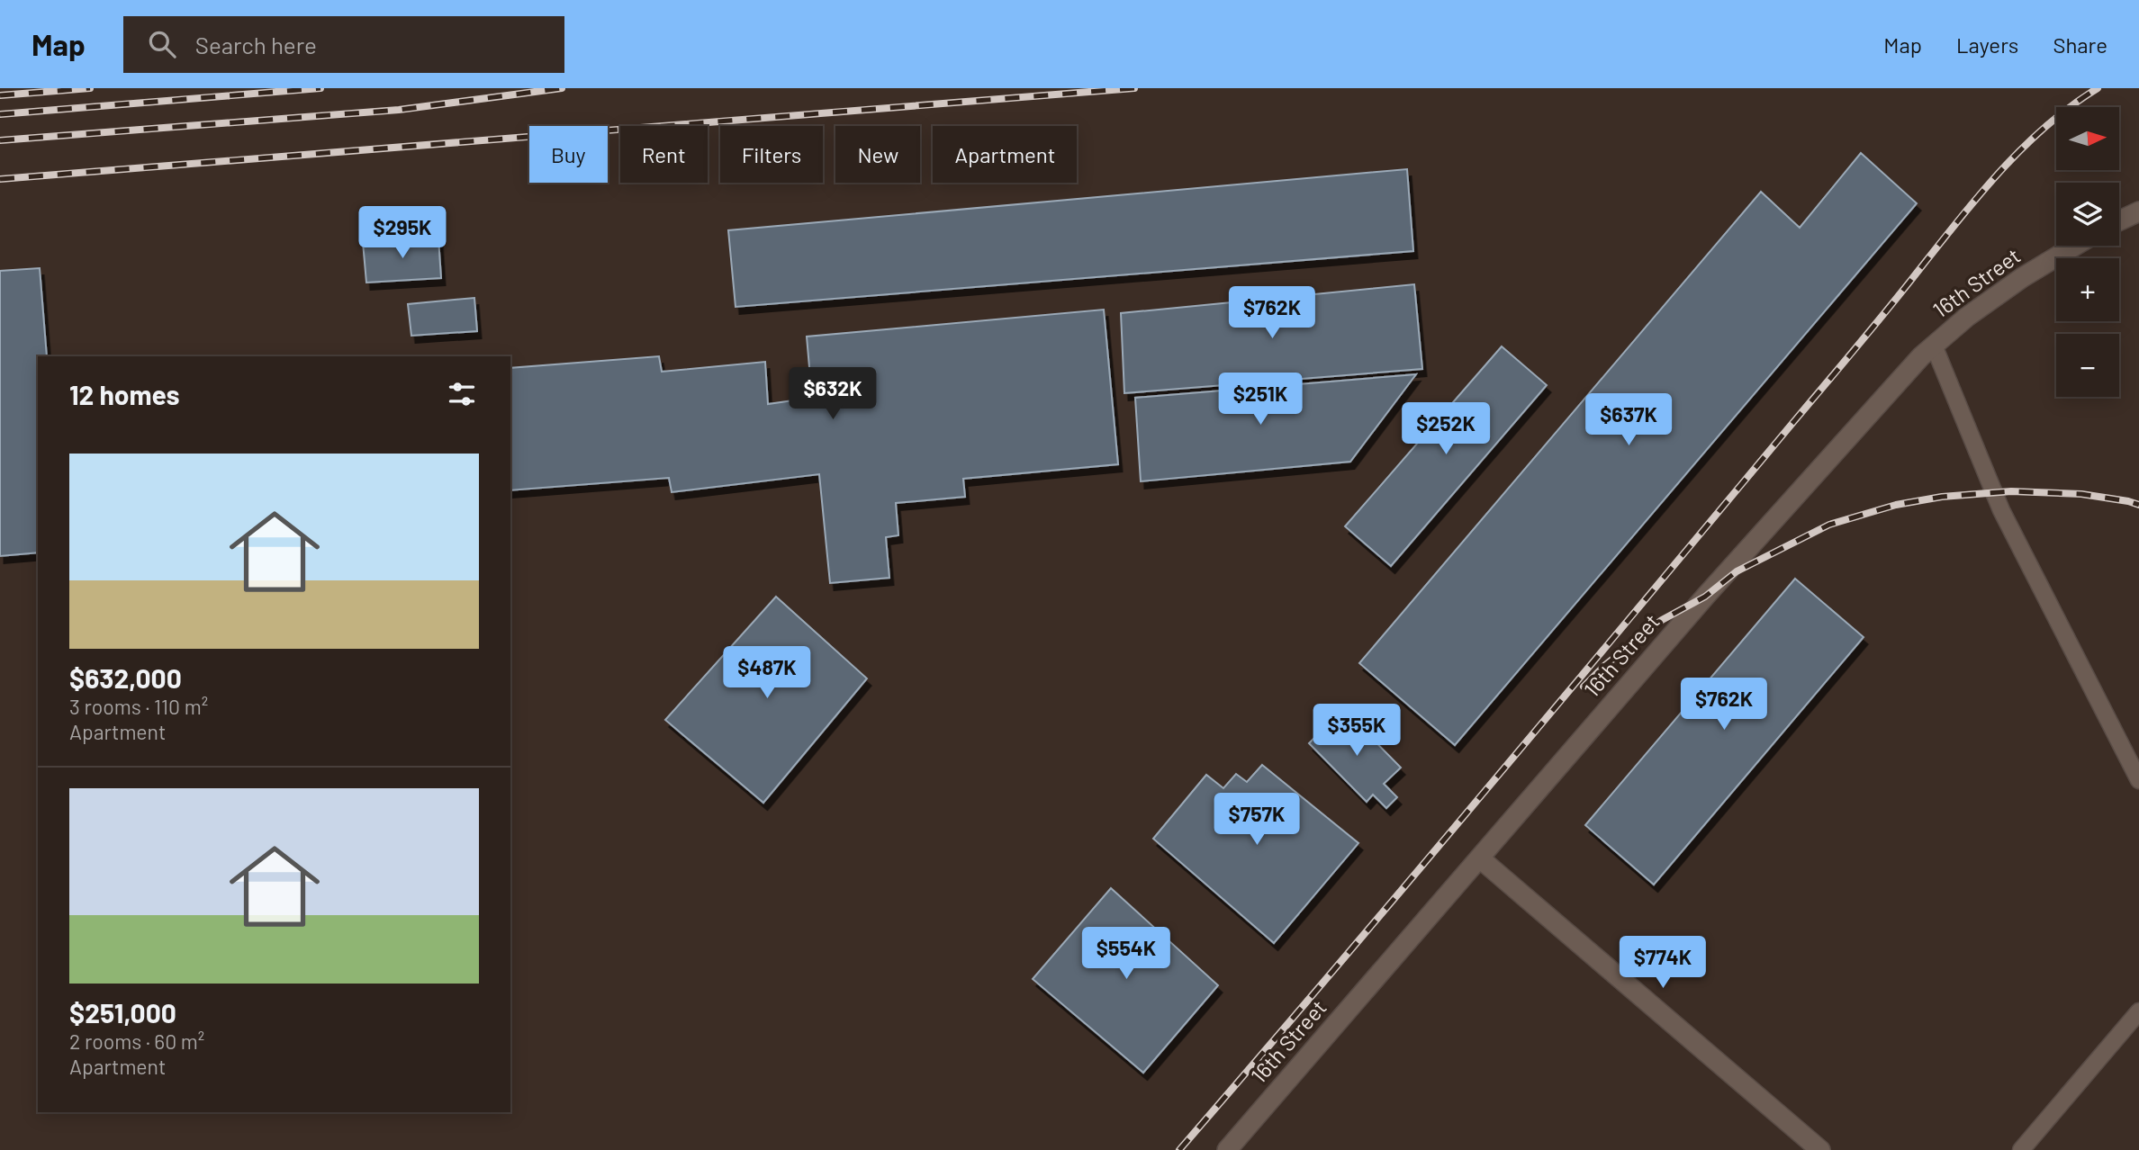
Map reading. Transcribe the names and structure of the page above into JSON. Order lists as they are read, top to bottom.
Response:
{
  "streets": {
    "street": ["16th Street"]
  },
  "north": "right",
  "page": {
    "header": "Map",
    "search": "Search here",
    "nav": ["Map", "Layers", "Share"],
    "map_buttons": ["+", "−"],
    "chip": [
      "Buy",
      "Rent",
      "Filters",
      "New",
      "Apartment"
    ],
    "price": [
      "$295K",
      "$762K",
      "$632K",
      "$251K",
      "$637K",
      "$252K",
      "$487K",
      "$762K",
      "$355K",
      "$757K",
      "$554K",
      "$774K"
    ],
    "heading": "12 homes",
    "list": [
      {
        "name": "$632,000",
        "note": "3 rooms · 110 m² · Apartment"
      },
      {
        "name": "$251,000",
        "note": "2 rooms · 60 m² · Apartment"
      }
    ]
  }
}
